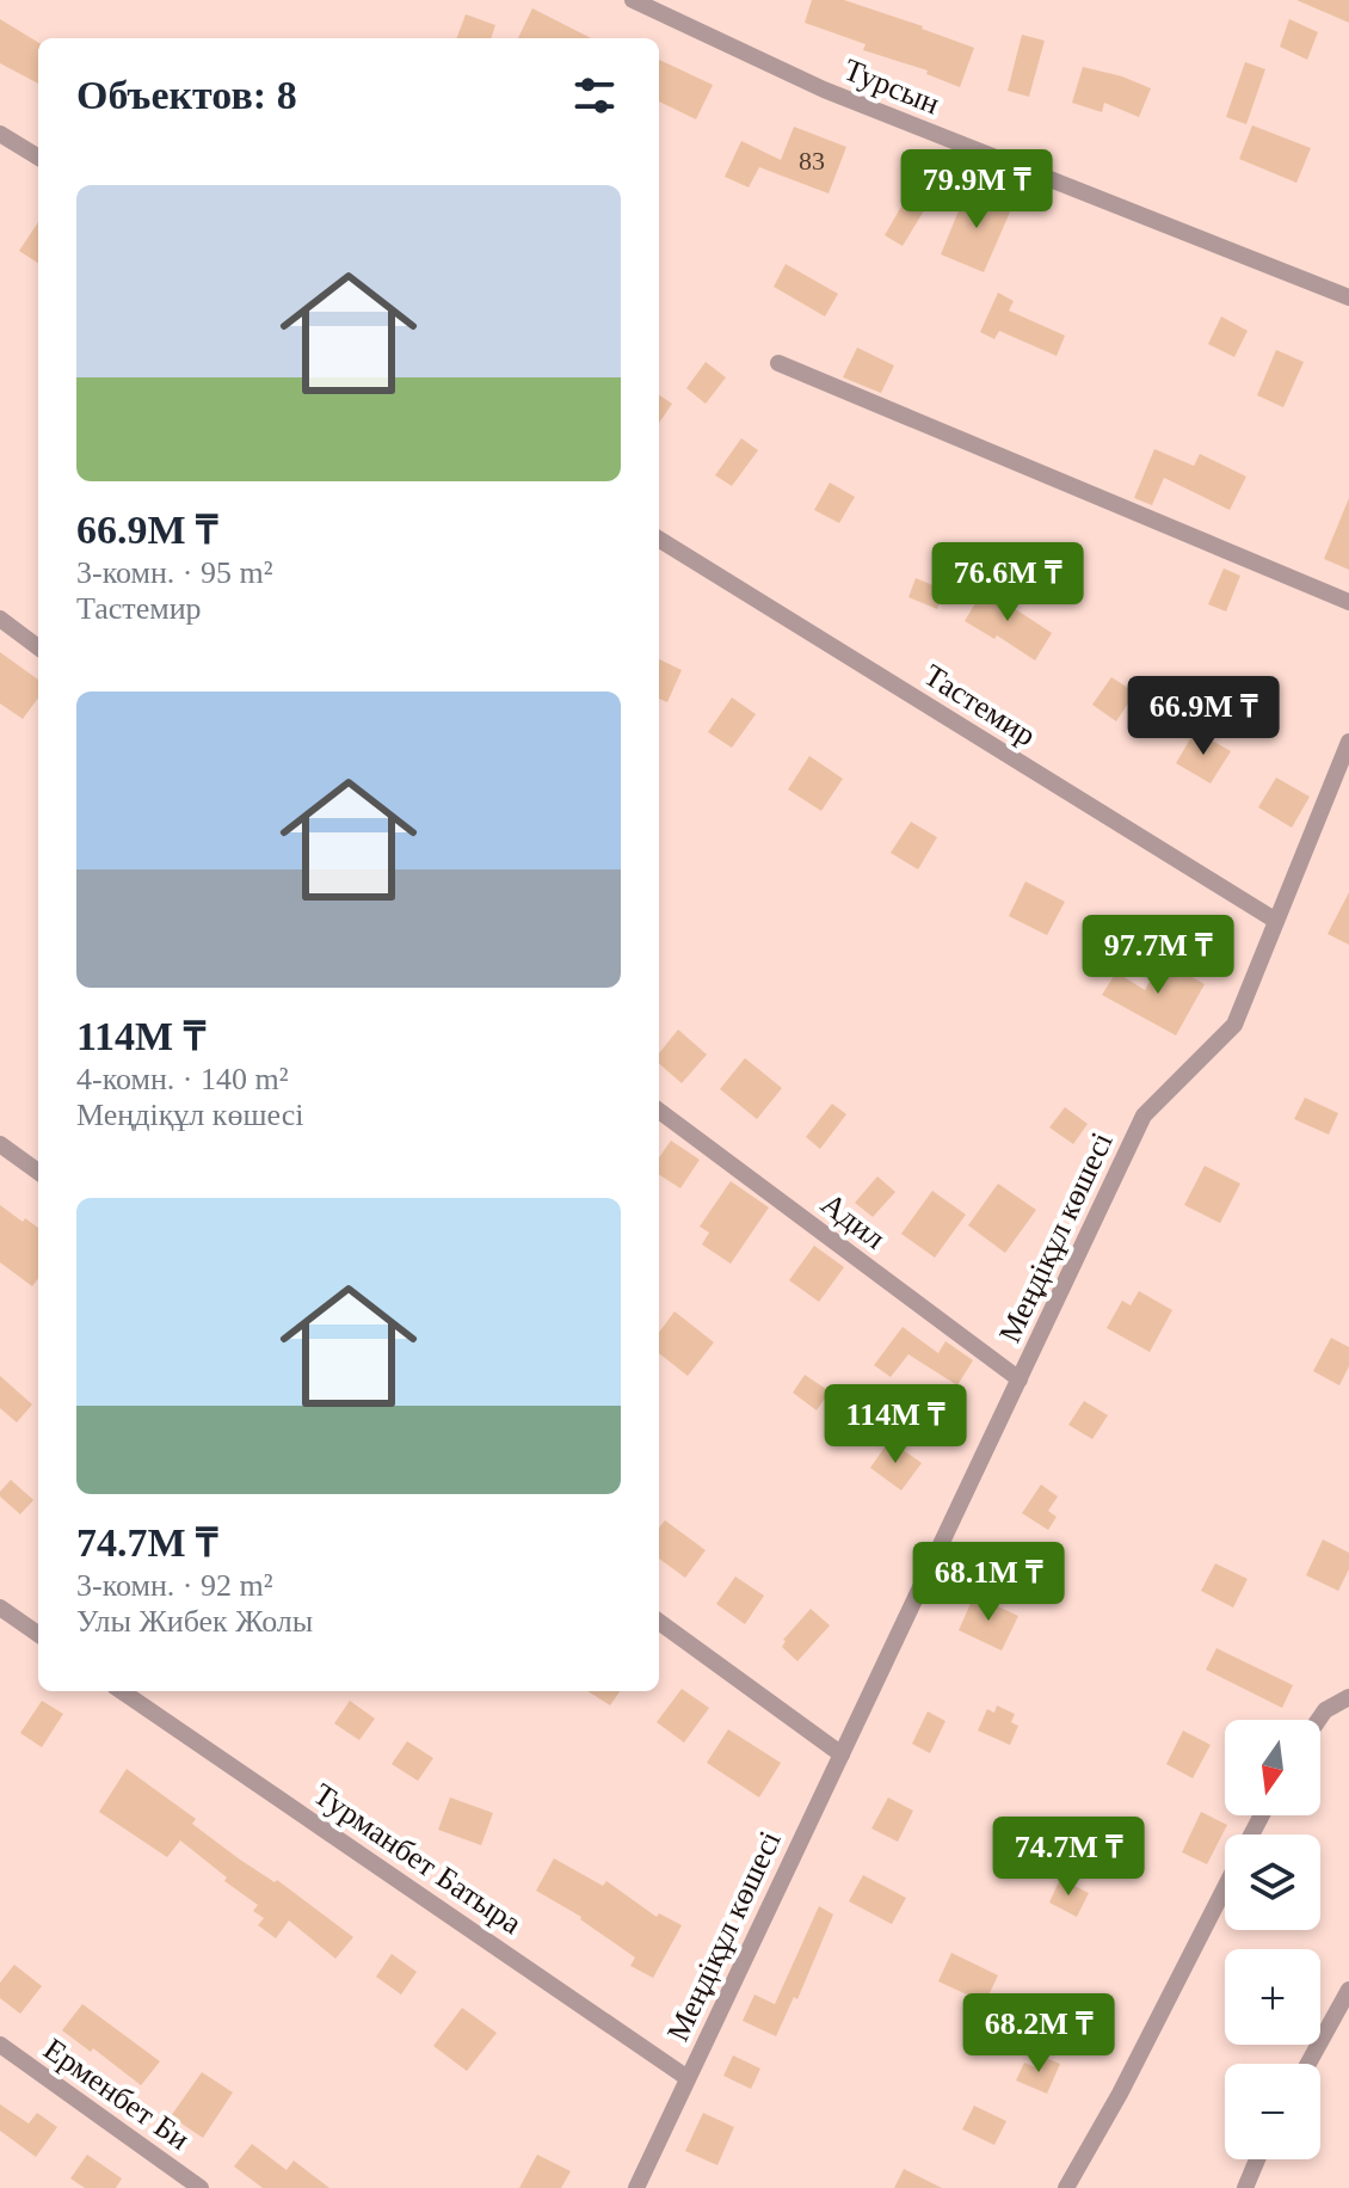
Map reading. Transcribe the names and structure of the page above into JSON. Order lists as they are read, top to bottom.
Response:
{
  "streets": {
    "street": [
      "Турсын",
      "Тастемир",
      "Адил",
      "Меңдіқұл көшесі",
      "Турманбет Батыра",
      "Ерменбет Би"
    ]
  },
  "crossings": [
    ["Тастемир", "Меңдіқұл көшесі"],
    ["Адил", "Меңдіқұл көшесі"],
    ["Меңдіқұл көшесі", "Турманбет Батыра"]
  ],
  "house_numbers": ["83"],
  "north": "bottom",
  "page": {
    "heading": "Объектов: 8",
    "price": [
      "79.9M ₸",
      "76.6M ₸",
      "66.9M ₸",
      "97.7M ₸",
      "114M ₸",
      "68.1M ₸",
      "74.7M ₸",
      "68.2M ₸"
    ],
    "list": [
      {
        "name": "66.9M ₸",
        "note": "3-комн. · 95 m² · Тастемир"
      },
      {
        "name": "114M ₸",
        "note": "4-комн. · 140 m² · Меңдіқұл көшесі"
      },
      {
        "name": "74.7M ₸",
        "note": "3-комн. · 92 m² · Улы Жибек Жолы"
      }
    ],
    "map_buttons": ["+", "−"]
  }
}
